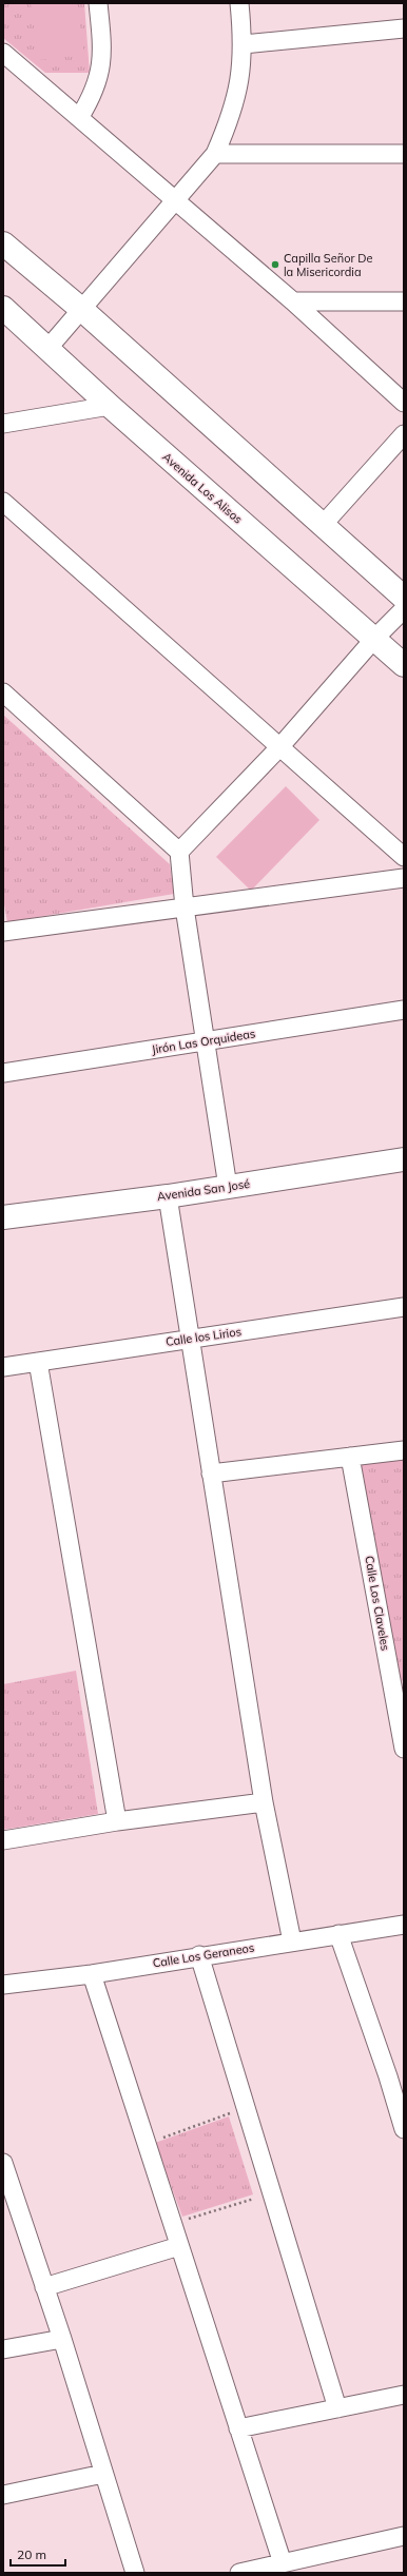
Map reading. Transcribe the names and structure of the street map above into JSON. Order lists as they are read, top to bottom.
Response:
{
  "streets": {
    "street": [
      "Avenida Los Alisos",
      "Jirón Las Orquideas",
      "Avenida San José",
      "Calle los Lirios",
      "Calle Los Claveles",
      "Calle Los Geraneos"
    ]
  },
  "places": ["Capilla Señor De la Misericordia"],
  "scale_bar": "20 m"
}
